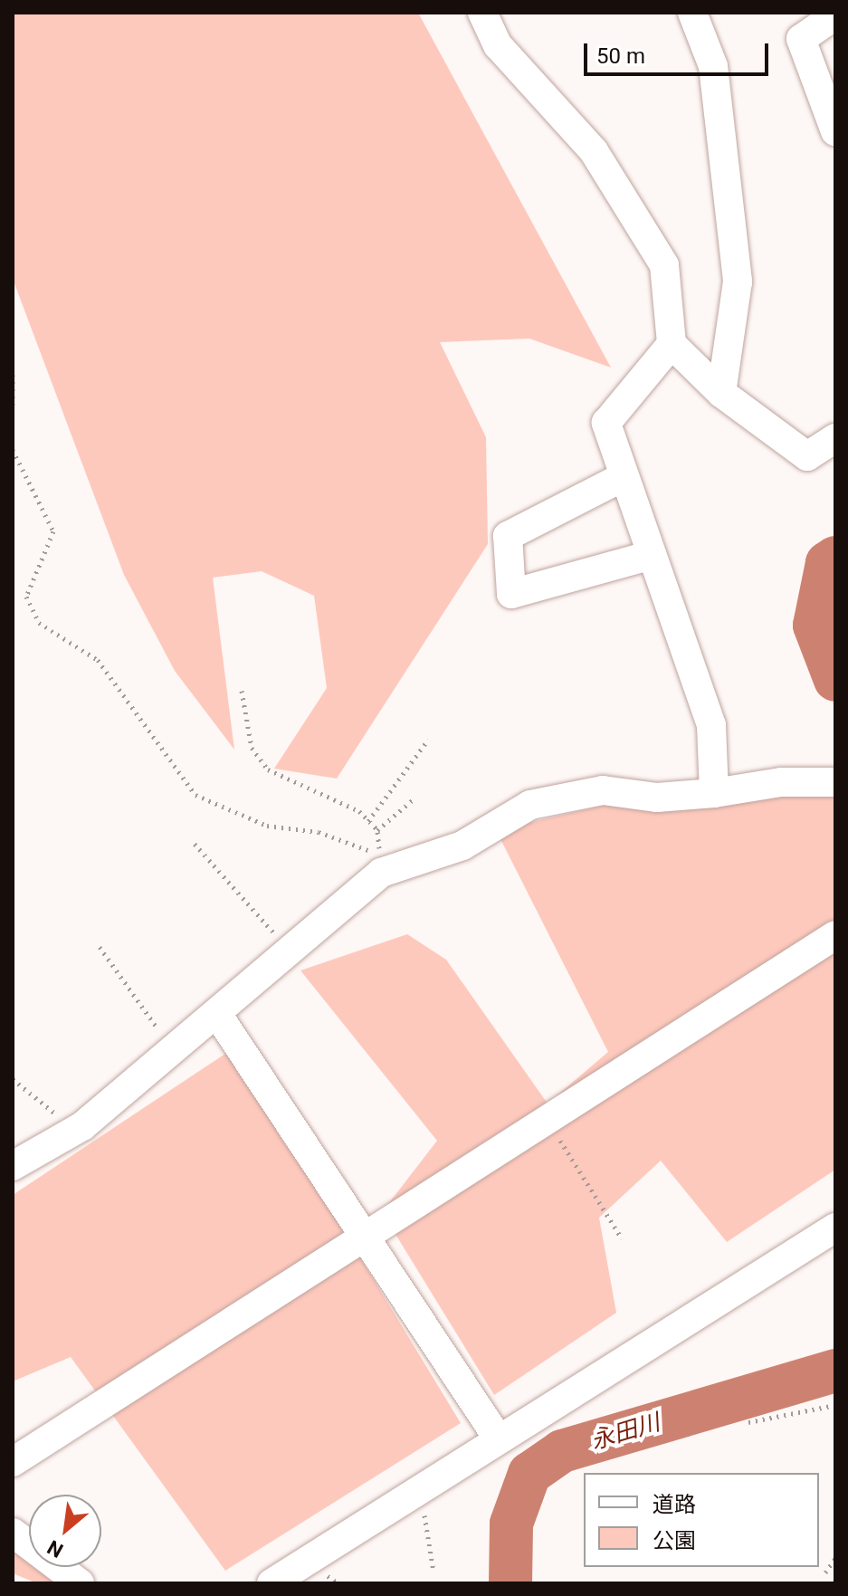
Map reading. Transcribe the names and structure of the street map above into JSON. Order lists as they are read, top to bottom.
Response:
{
  "water": ["永田川"],
  "legend": ["道路", "公園"],
  "scale_bar": "50 m",
  "north": "bottom left"
}
